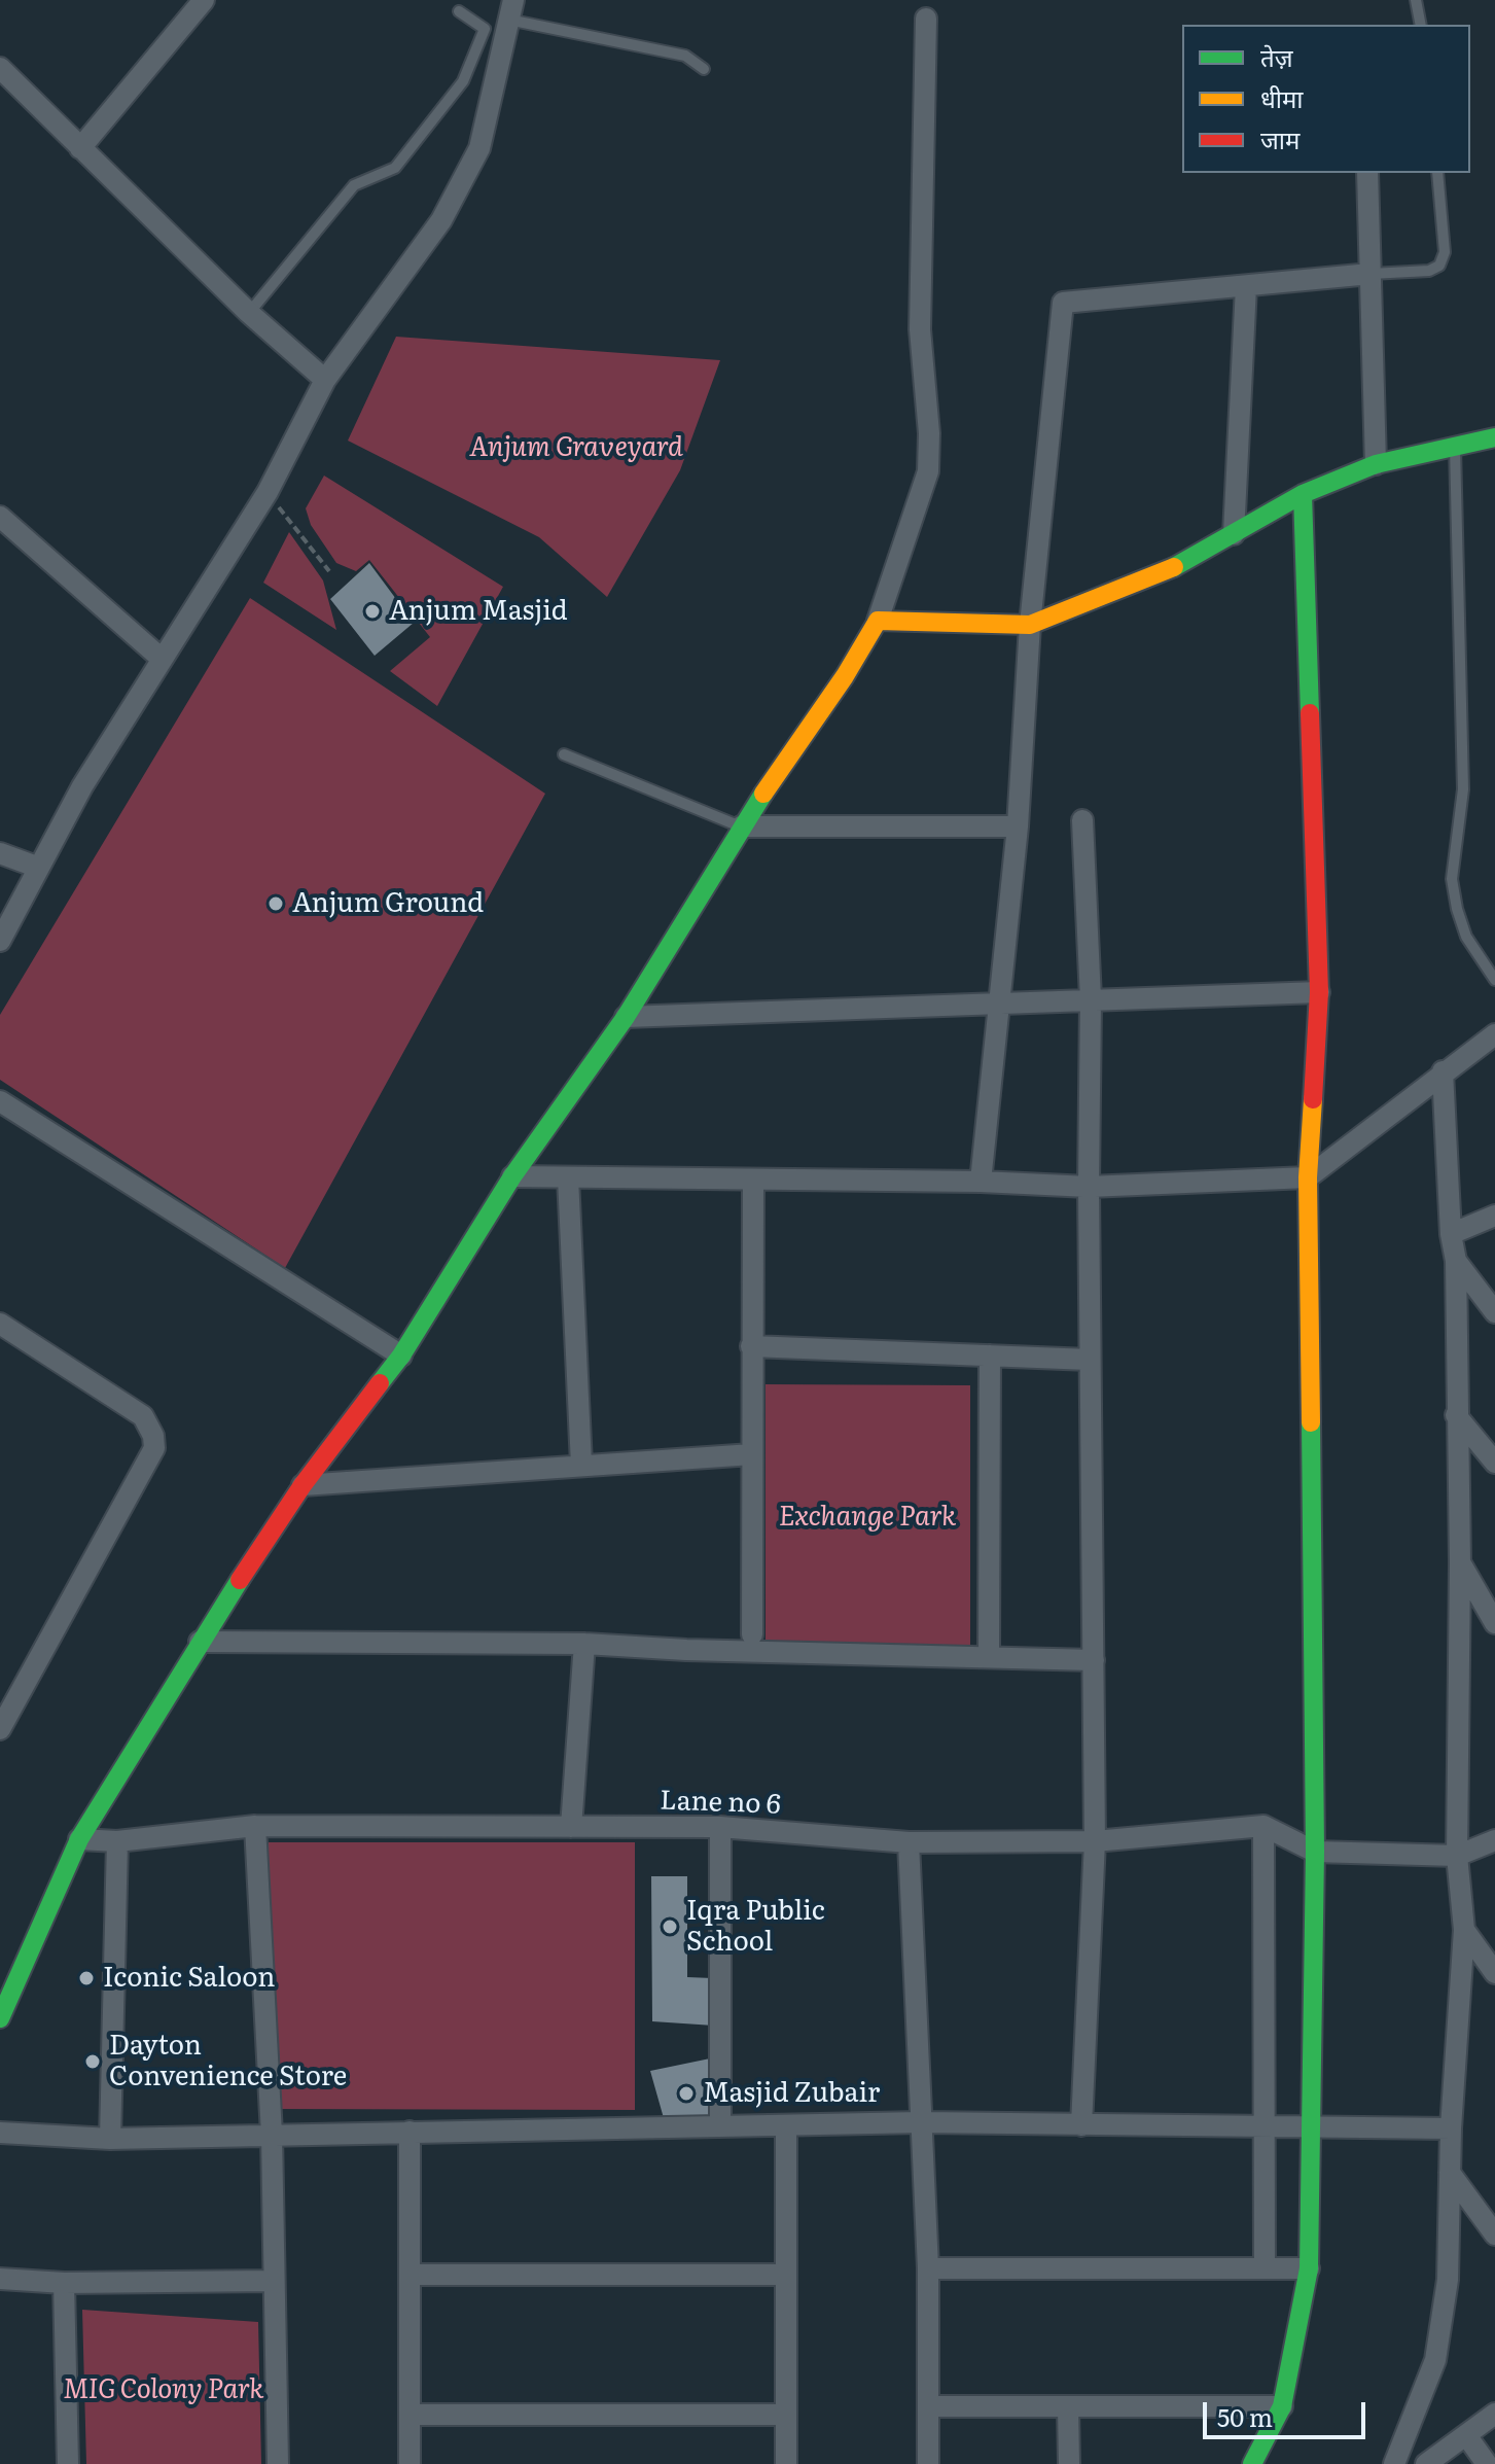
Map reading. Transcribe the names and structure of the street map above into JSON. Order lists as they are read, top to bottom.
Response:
{
  "streets": {
    "street": ["Lane no 6"]
  },
  "parks": ["Anjum Graveyard", "Exchange Park", "MIG Colony Park"],
  "places": [
    "Anjum Masjid",
    "Anjum Ground",
    "Iqra Public School",
    "Iconic Saloon",
    "Dayton Convenience Store",
    "Masjid Zubair"
  ],
  "legend": ["तेज़", "धीमा", "जाम"],
  "scale_bar": "50 m"
}
